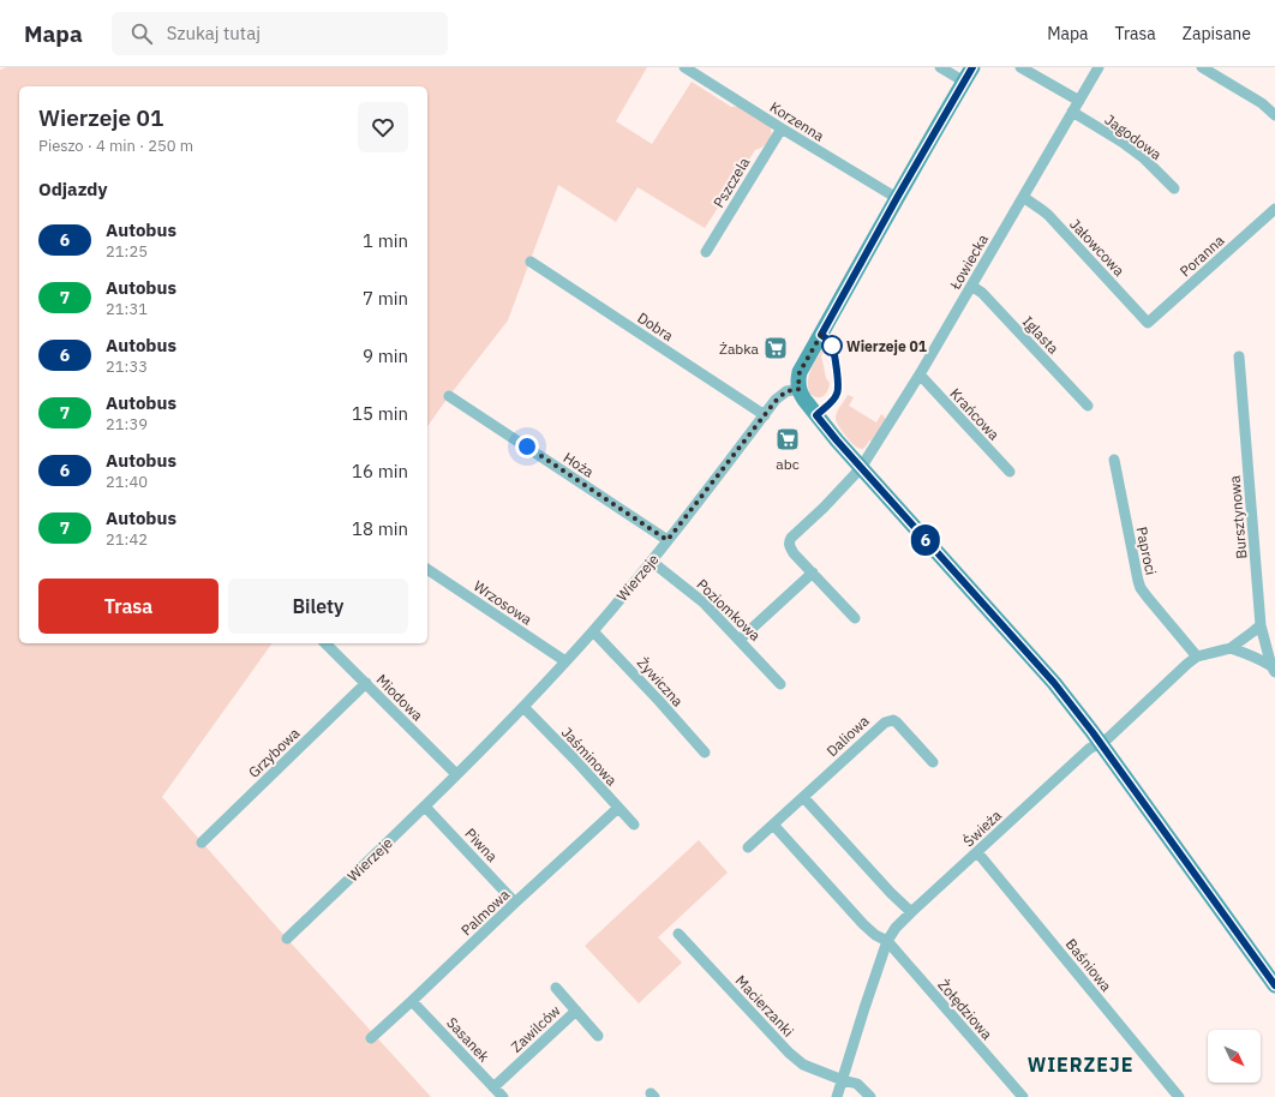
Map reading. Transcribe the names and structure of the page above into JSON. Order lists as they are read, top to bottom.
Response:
{
  "streets": {
    "street": [
      "Korzenna",
      "Jagodowa",
      "Pszczela",
      "Jałowcowa",
      "Poranna",
      "Łowiecka",
      "Dobra",
      "Iglasta",
      "Krańcowa",
      "Hoża",
      "Bursztynowa",
      "Paproci",
      "Wierzeje",
      "Wrzosowa",
      "Poziomkowa",
      "Żywiczna",
      "Miodowa",
      "Daliowa",
      "Grzybowa",
      "Jaśminowa",
      "Świeża",
      "Piwna",
      "Palmowa",
      "Baśniowa",
      "Macierzanki",
      "Żołędziowa",
      "Zawilców",
      "Sasanek"
    ]
  },
  "crossings": [
    ["Korzenna", "Pszczela"],
    ["Jagodowa", "Łowiecka"],
    ["Jałowcowa", "Poranna"],
    ["Jałowcowa", "Łowiecka"],
    ["Łowiecka", "Iglasta"],
    ["Łowiecka", "Krańcowa"],
    ["Dobra", "Wierzeje"],
    ["Hoża", "Wierzeje"],
    ["Bursztynowa", "Świeża"],
    ["Paproci", "Świeża"],
    ["Wierzeje", "Wrzosowa"],
    ["Wierzeje", "Poziomkowa"],
    ["Wierzeje", "Żywiczna"],
    ["Wierzeje", "Miodowa"],
    ["Wierzeje", "Jaśminowa"],
    ["Wierzeje", "Piwna"],
    ["Miodowa", "Grzybowa"],
    ["Jaśminowa", "Palmowa"],
    ["Świeża", "Baśniowa"],
    ["Świeża", "Macierzanki"],
    ["Świeża", "Żołędziowa"],
    ["Piwna", "Palmowa"],
    ["Palmowa", "Sasanek"],
    ["Zawilców", "Sasanek"]
  ],
  "districts": ["WIERZEJE"],
  "places": {
    "other": ["Wierzeje 01"],
    "supermarket": ["Żabka", "abc"]
  },
  "lines": ["bus line 6"],
  "north": "bottom right",
  "page": {
    "header": "Mapa",
    "search": "Szukaj tutaj",
    "nav": ["Mapa", "Trasa", "Zapisane"],
    "on_map": "6",
    "heading": [
      ["Wierzeje 01", "Pieszo · 4 min · 250 m"],
      "Odjazdy"
    ],
    "list": [
      {
        "mark": "6",
        "name": "Autobus",
        "note": "21:25",
        "value": "1 min"
      },
      {
        "mark": "7",
        "name": "Autobus",
        "note": "21:31",
        "value": "7 min"
      },
      {
        "mark": "6",
        "name": "Autobus",
        "note": "21:33",
        "value": "9 min"
      },
      {
        "mark": "7",
        "name": "Autobus",
        "note": "21:39",
        "value": "15 min"
      },
      {
        "mark": "6",
        "name": "Autobus",
        "note": "21:40",
        "value": "16 min"
      },
      {
        "mark": "7",
        "name": "Autobus",
        "note": "21:42",
        "value": "18 min"
      }
    ],
    "buttons": ["Trasa", "Bilety"]
  }
}
